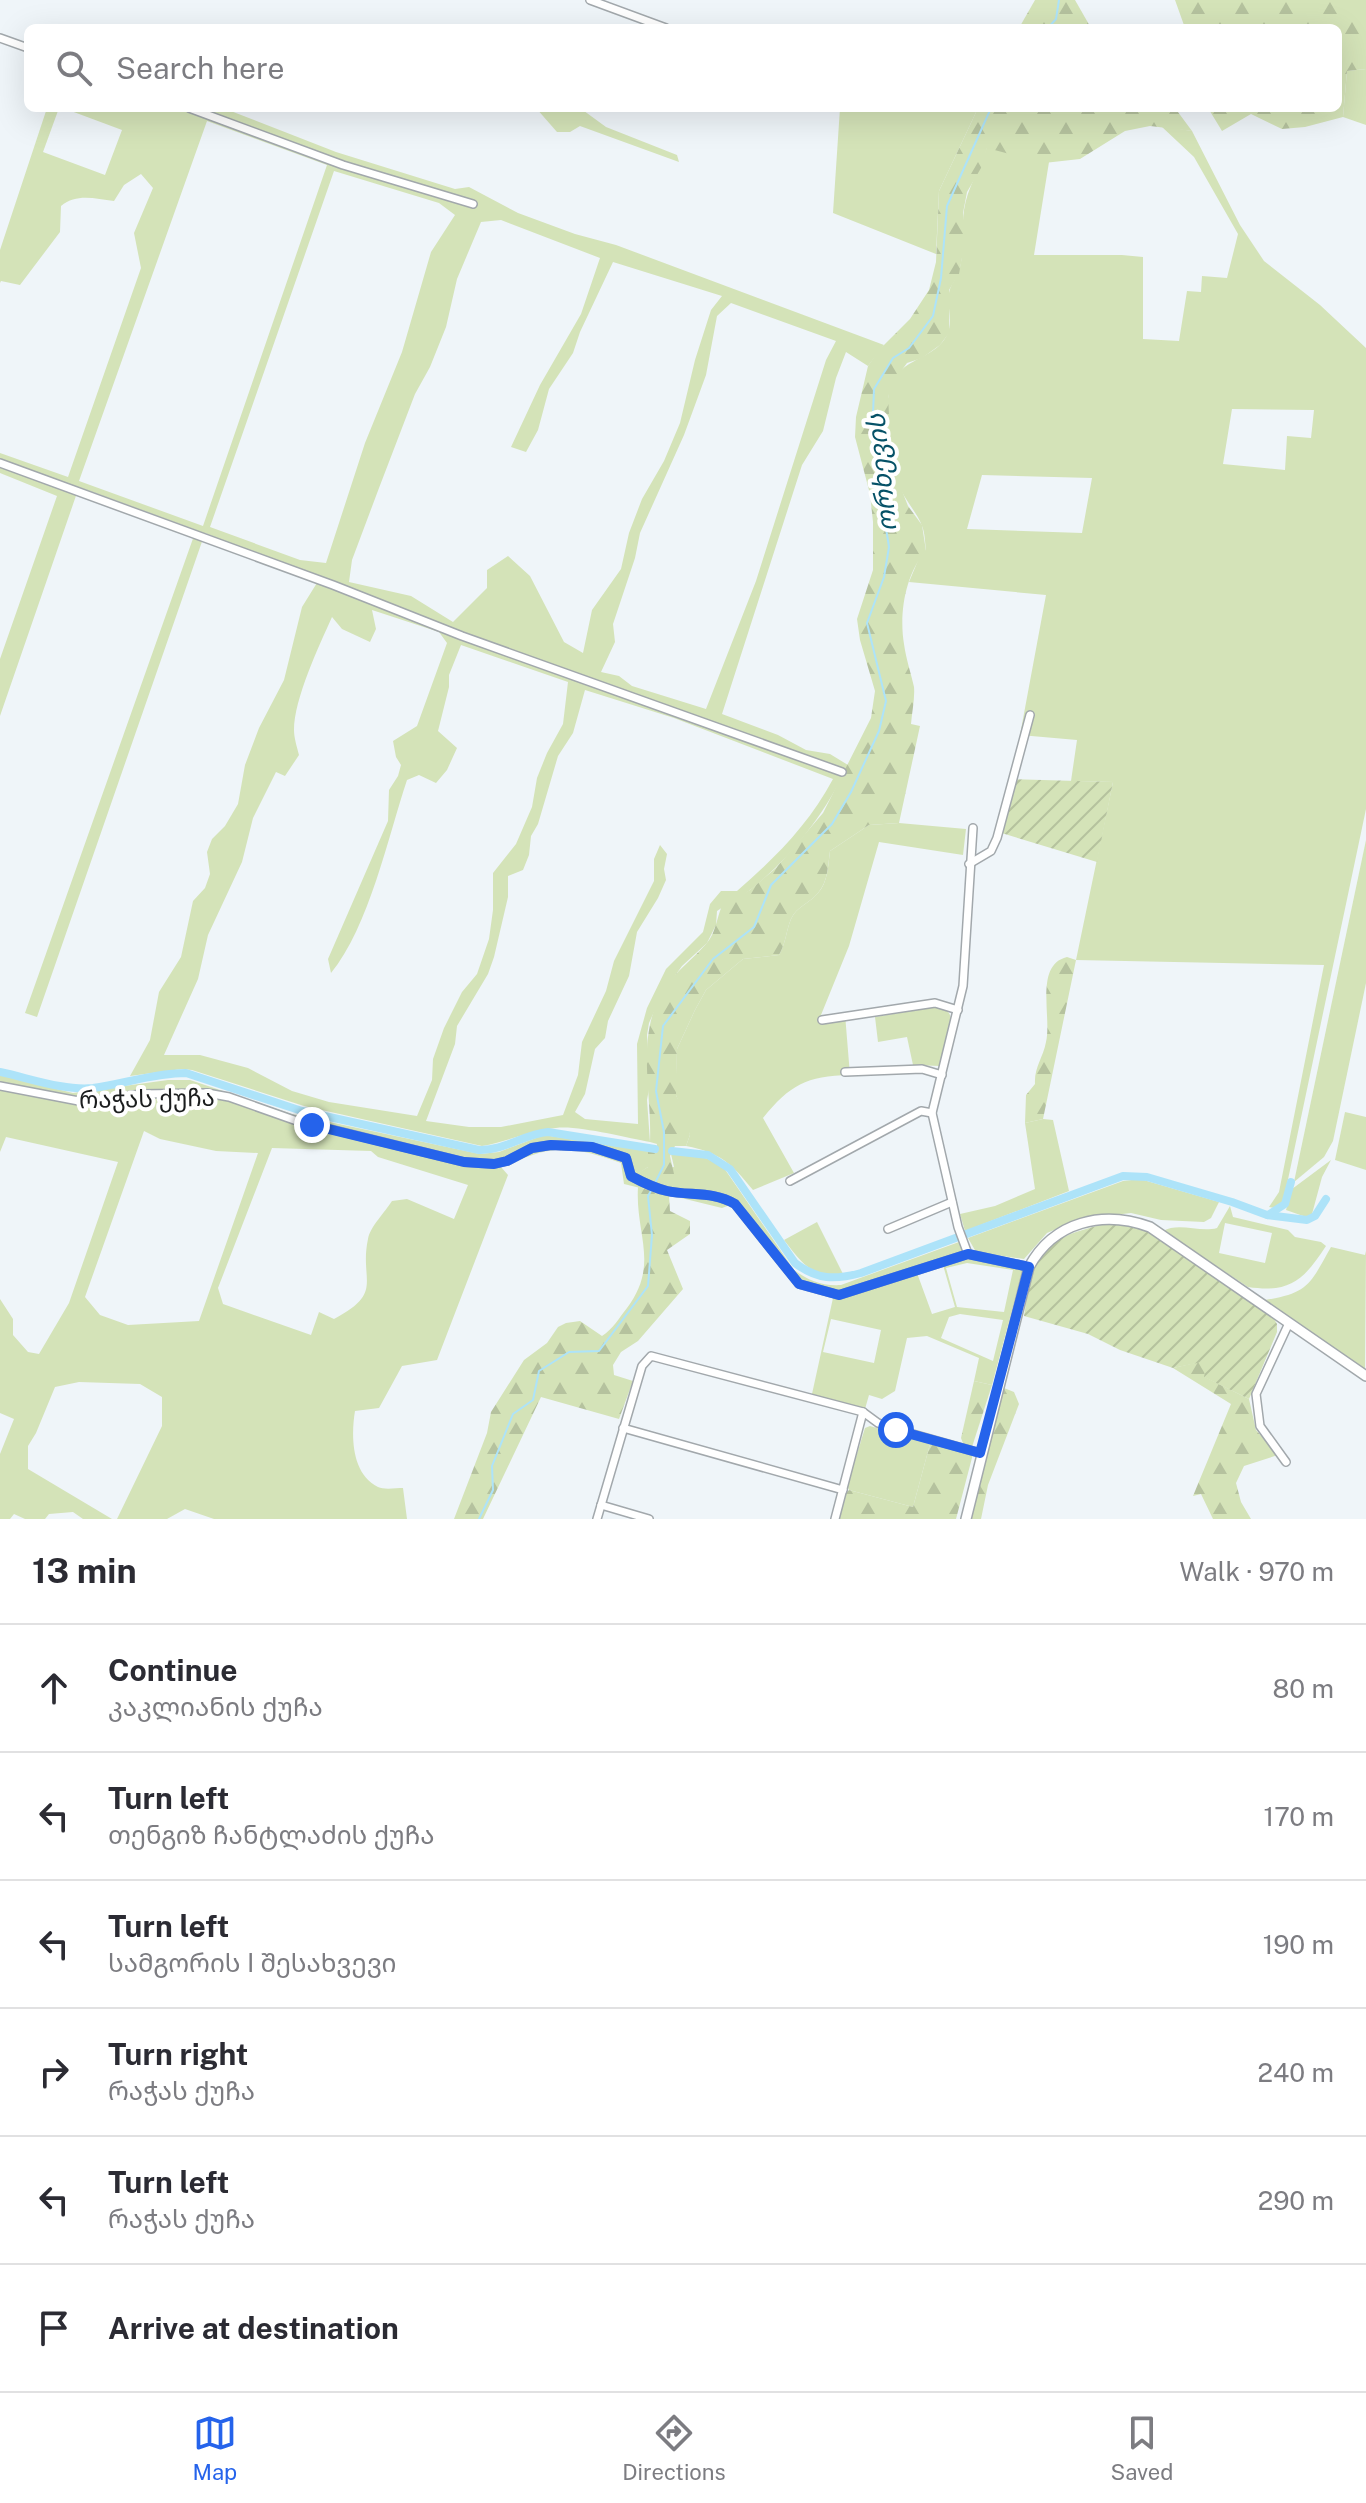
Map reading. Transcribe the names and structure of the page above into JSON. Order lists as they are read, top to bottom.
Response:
{
  "streets": {
    "street": ["რაჭას ქუჩა"]
  },
  "water": ["ორხევის"],
  "page": {
    "search": "Search here",
    "heading": ["13 min", "Walk · 970 m"],
    "list": [
      ["Continue", "კაკლიანის ქუჩა", "80 m"],
      ["Turn left", "თენგიზ ჩანტლაძის ქუჩა", "170 m"],
      ["Turn left", "სამგორის I შესახვევი", "190 m"],
      ["Turn right", "რაჭას ქუჩა", "240 m"],
      ["Turn left", "რაჭას ქუჩა", "290 m"],
      "Arrive at destination"
    ],
    "nav": ["Map", "Directions", "Saved"]
  }
}
